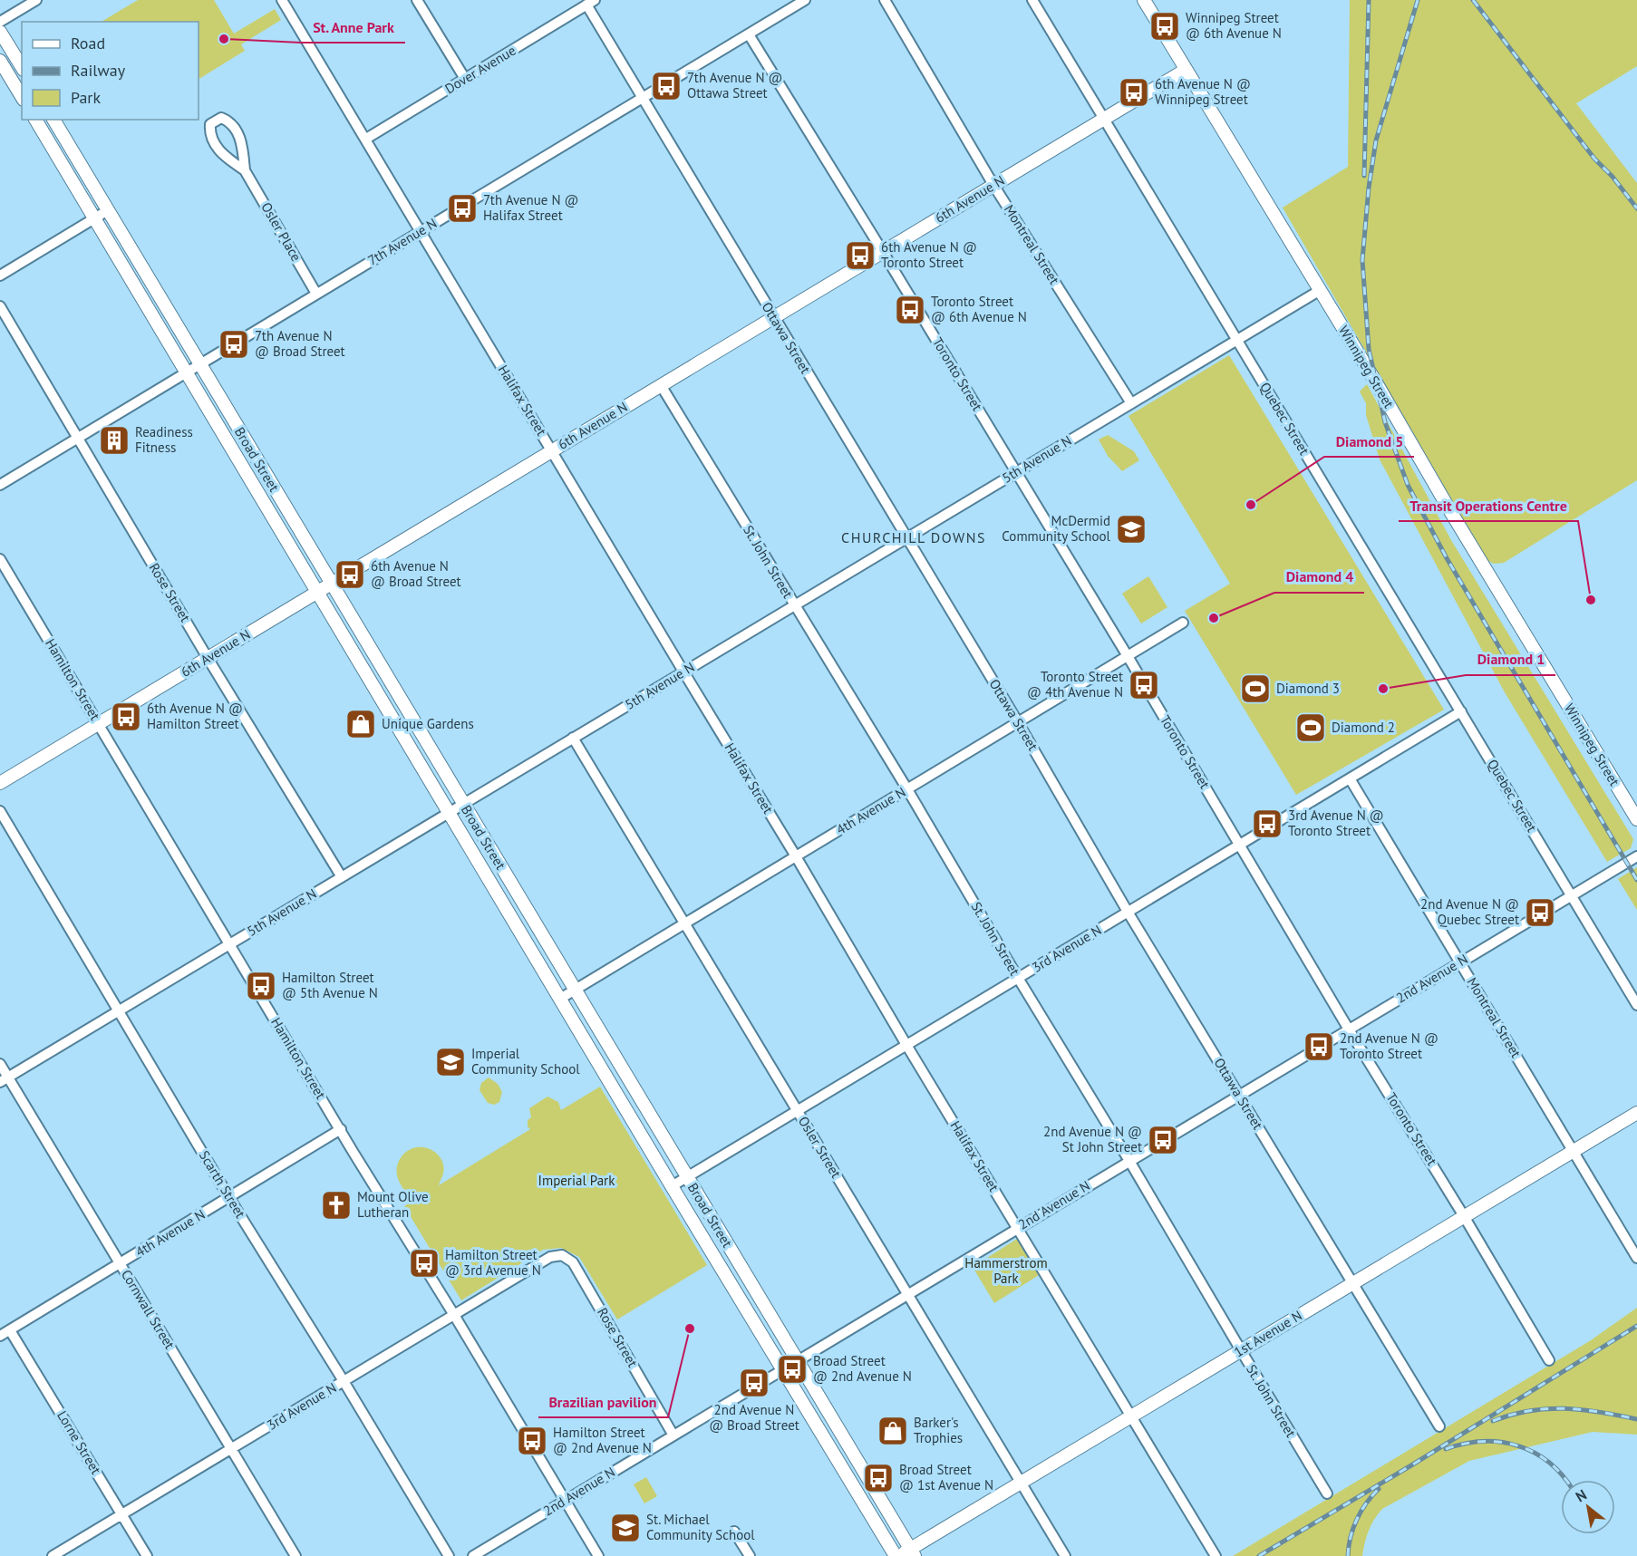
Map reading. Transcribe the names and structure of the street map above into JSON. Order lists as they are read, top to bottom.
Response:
{
  "streets": {
    "main road": [
      "6th Avenue N",
      "Winnipeg Street",
      "Broad Street",
      "1st Avenue N"
    ],
    "street": [
      "Dover Avenue",
      "Osler Place",
      "7th Avenue N",
      "Montreal Street",
      "Ottawa Street",
      "Toronto Street",
      "Halifax Street",
      "Quebec Street",
      "5th Avenue N",
      "St. John Street",
      "Rose Street",
      "Hamilton Street",
      "4th Avenue N",
      "3rd Avenue N",
      "2nd Avenue N",
      "Osler Street",
      "Scarth Street",
      "Cornwall Street",
      "Lorne Street"
    ]
  },
  "crossings": [
    ["Dover Avenue", "Ottawa Street"],
    ["Dover Avenue", "Halifax Street"],
    ["6th Avenue N", "Montreal Street"],
    ["6th Avenue N", "Ottawa Street"],
    ["6th Avenue N", "Winnipeg Street"],
    ["6th Avenue N", "Toronto Street"],
    ["6th Avenue N", "Halifax Street"],
    ["6th Avenue N", "Quebec Street"],
    ["6th Avenue N", "Broad Street"],
    ["6th Avenue N", "St. John Street"],
    ["6th Avenue N", "Rose Street"],
    ["6th Avenue N", "Hamilton Street"],
    ["Osler Place", "7th Avenue N"],
    ["7th Avenue N", "Ottawa Street"],
    ["7th Avenue N", "Toronto Street"],
    ["7th Avenue N", "Halifax Street"],
    ["7th Avenue N", "Broad Street"],
    ["7th Avenue N", "Rose Street"],
    ["Montreal Street", "5th Avenue N"],
    ["Montreal Street", "3rd Avenue N"],
    ["Montreal Street", "2nd Avenue N"],
    ["Montreal Street", "1st Avenue N"],
    ["Ottawa Street", "5th Avenue N"],
    ["Ottawa Street", "4th Avenue N"],
    ["Ottawa Street", "3rd Avenue N"],
    ["Ottawa Street", "2nd Avenue N"],
    ["Ottawa Street", "1st Avenue N"],
    ["Winnipeg Street", "5th Avenue N"],
    ["Toronto Street", "5th Avenue N"],
    ["Toronto Street", "4th Avenue N"],
    ["Toronto Street", "3rd Avenue N"],
    ["Toronto Street", "2nd Avenue N"],
    ["Toronto Street", "1st Avenue N"],
    ["Halifax Street", "5th Avenue N"],
    ["Halifax Street", "4th Avenue N"],
    ["Halifax Street", "3rd Avenue N"],
    ["Halifax Street", "2nd Avenue N"],
    ["Halifax Street", "1st Avenue N"],
    ["Quebec Street", "5th Avenue N"],
    ["Quebec Street", "3rd Avenue N"],
    ["Quebec Street", "2nd Avenue N"],
    ["Broad Street", "5th Avenue N"],
    ["Broad Street", "4th Avenue N"],
    ["Broad Street", "3rd Avenue N"],
    ["Broad Street", "2nd Avenue N"],
    ["Broad Street", "1st Avenue N"],
    ["5th Avenue N", "St. John Street"],
    ["5th Avenue N", "Rose Street"],
    ["5th Avenue N", "Hamilton Street"],
    ["5th Avenue N", "Osler Street"],
    ["5th Avenue N", "Scarth Street"],
    ["5th Avenue N", "Cornwall Street"],
    ["St. John Street", "4th Avenue N"],
    ["St. John Street", "3rd Avenue N"],
    ["St. John Street", "2nd Avenue N"],
    ["St. John Street", "1st Avenue N"],
    ["Rose Street", "3rd Avenue N"],
    ["Rose Street", "2nd Avenue N"],
    ["Hamilton Street", "4th Avenue N"],
    ["Hamilton Street", "3rd Avenue N"],
    ["Hamilton Street", "2nd Avenue N"],
    ["4th Avenue N", "Osler Street"],
    ["4th Avenue N", "Scarth Street"],
    ["4th Avenue N", "Cornwall Street"],
    ["4th Avenue N", "Lorne Street"],
    ["3rd Avenue N", "Osler Street"],
    ["3rd Avenue N", "Scarth Street"],
    ["3rd Avenue N", "Cornwall Street"],
    ["3rd Avenue N", "Lorne Street"],
    ["2nd Avenue N", "Osler Street"],
    ["Osler Street", "1st Avenue N"]
  ],
  "districts": ["CHURCHILL DOWNS"],
  "parks": ["Imperial Park", "Hammerstrom Park"],
  "places": {
    "bus stop": [
      "Winnipeg Street @ 6th Avenue N",
      "7th Avenue N @ Ottawa Street",
      "6th Avenue N @ Winnipeg Street",
      "7th Avenue N @ Halifax Street",
      "6th Avenue N @ Toronto Street",
      "Toronto Street @ 6th Avenue N",
      "7th Avenue N @ Broad Street",
      "6th Avenue N @ Broad Street",
      "Toronto Street @ 4th Avenue N",
      "6th Avenue N @ Hamilton Street",
      "3rd Avenue N @ Toronto Street",
      "2nd Avenue N @ Quebec Street",
      "Hamilton Street @ 5th Avenue N",
      "2nd Avenue N @ Toronto Street",
      "2nd Avenue N @ St John Street",
      "Hamilton Street @ 3rd Avenue N",
      "Broad Street @ 2nd Avenue N",
      "2nd Avenue N @ Broad Street",
      "Hamilton Street @ 2nd Avenue N",
      "Broad Street @ 1st Avenue N"
    ],
    "other": [
      "St. Anne Park",
      "Diamond 5",
      "Transit Operations Centre",
      "Diamond 4",
      "Diamond 1",
      "Brazilian pavilion"
    ],
    "building": ["Readiness Fitness"],
    "school or university": ["McDermid Community School", "Imperial Community School", "St. Michael Community School"],
    "sports": ["Diamond 3", "Diamond 2"],
    "shop": ["Unique Gardens", "Barker's Trophies"],
    "church": ["Mount Olive Lutheran"]
  },
  "legend": ["Road", "Railway", "Park"],
  "north": "top left"
}
